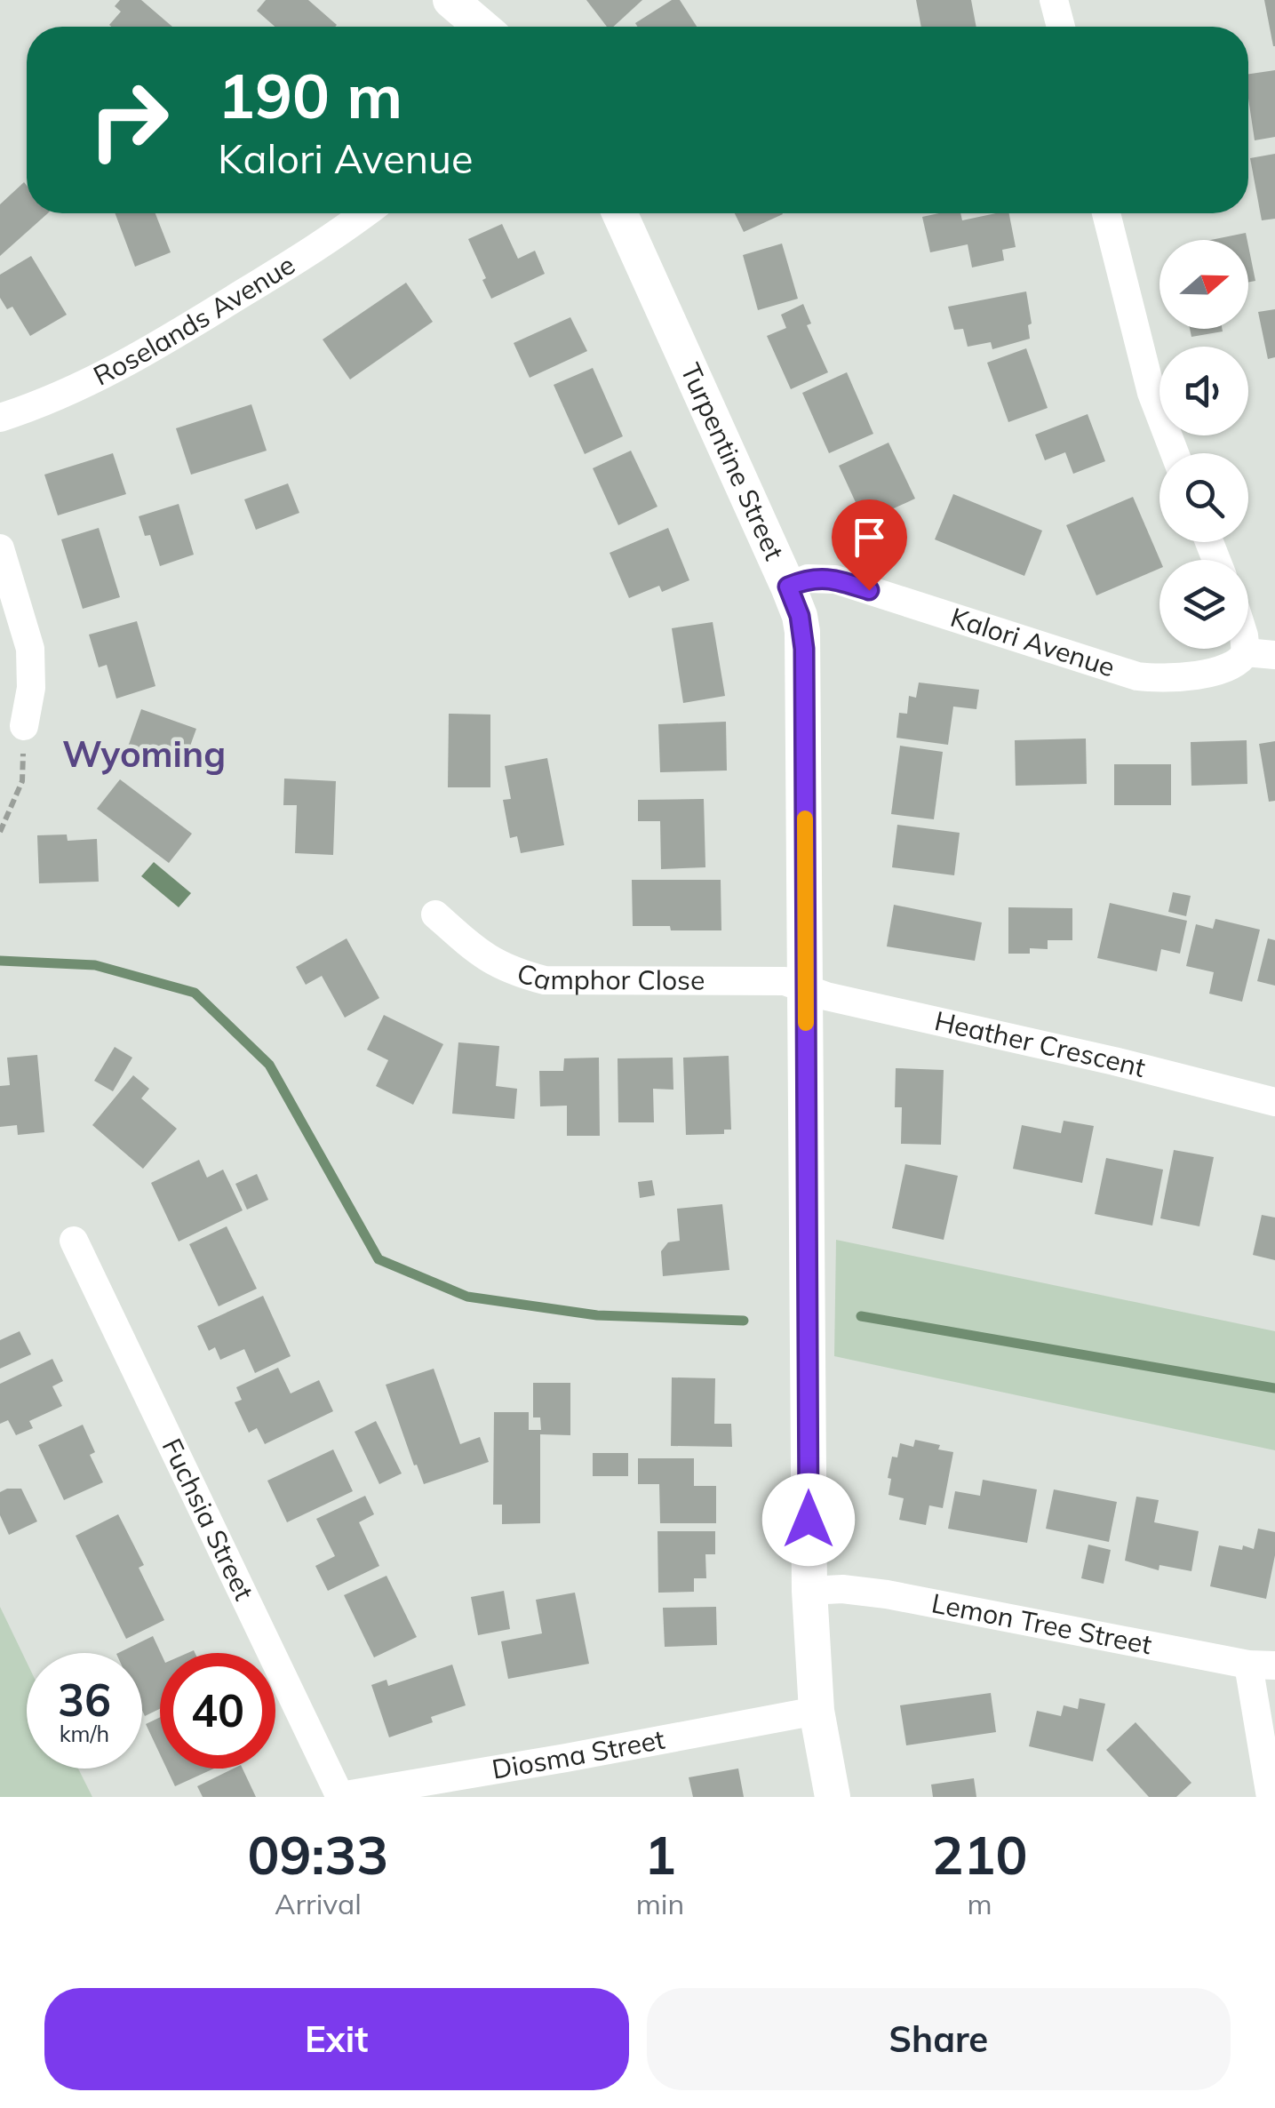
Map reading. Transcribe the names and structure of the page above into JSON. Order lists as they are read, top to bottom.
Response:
{
  "streets": {
    "street": [
      "Roselands Avenue",
      "Turpentine Street",
      "Kalori Avenue",
      "Camphor Close",
      "Heather Crescent",
      "Fuchsia Street",
      "Lemon Tree Street",
      "Diosma Street"
    ]
  },
  "crossings": [
    ["Turpentine Street", "Kalori Avenue"],
    ["Turpentine Street", "Camphor Close"],
    ["Turpentine Street", "Heather Crescent"],
    ["Turpentine Street", "Lemon Tree Street"],
    ["Turpentine Street", "Diosma Street"],
    ["Camphor Close", "Heather Crescent"],
    ["Fuchsia Street", "Diosma Street"]
  ],
  "districts": ["Wyoming"],
  "north": "right",
  "page": {
    "turn": ["190 m", "Kalori Avenue"],
    "speed": "36 km/h",
    "limit": "40",
    "eta": [
      "09:33",
      "Arrival",
      "1",
      "min",
      "210",
      "m"
    ],
    "buttons": ["Exit", "Share"]
  }
}
